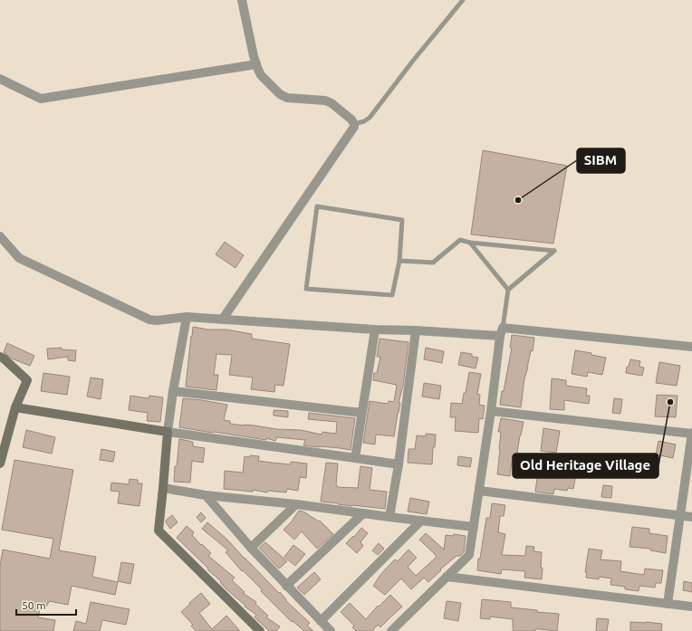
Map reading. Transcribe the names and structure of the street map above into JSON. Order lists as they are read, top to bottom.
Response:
{
  "places": ["SIBM", "Old Heritage Village"],
  "scale_bar": "50 m"
}
